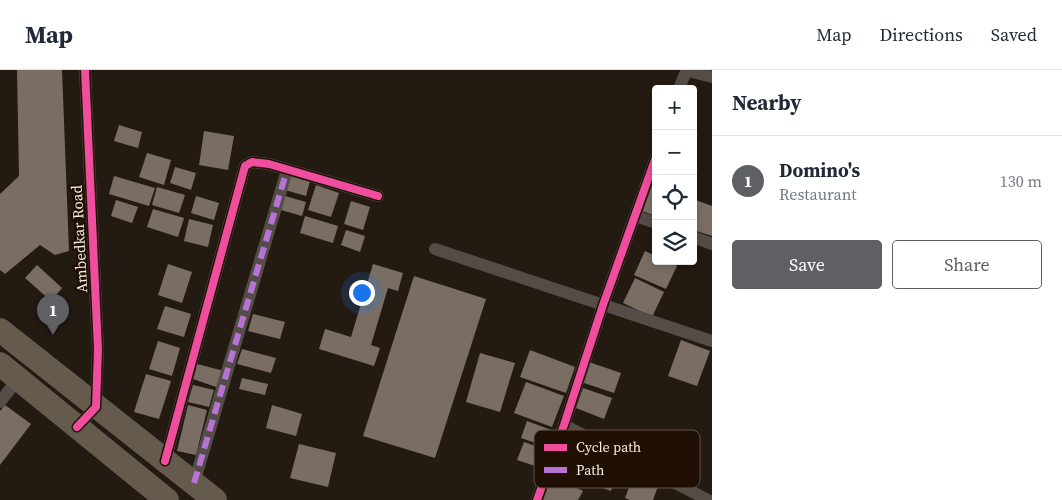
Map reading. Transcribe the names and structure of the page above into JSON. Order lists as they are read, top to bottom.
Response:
{
  "streets": {
    "street": ["Ambedkar Road"]
  },
  "legend": ["Cycle path", "Path"],
  "page": {
    "header": "Map",
    "nav": ["Map", "Directions", "Saved"],
    "heading": "Nearby",
    "map_buttons": ["+", "−"],
    "list": [
      {
        "mark": "1",
        "name": "Domino's",
        "note": "Restaurant",
        "value": "130 m"
      }
    ],
    "buttons": ["Save", "Share"],
    "pins": "1"
  }
}
